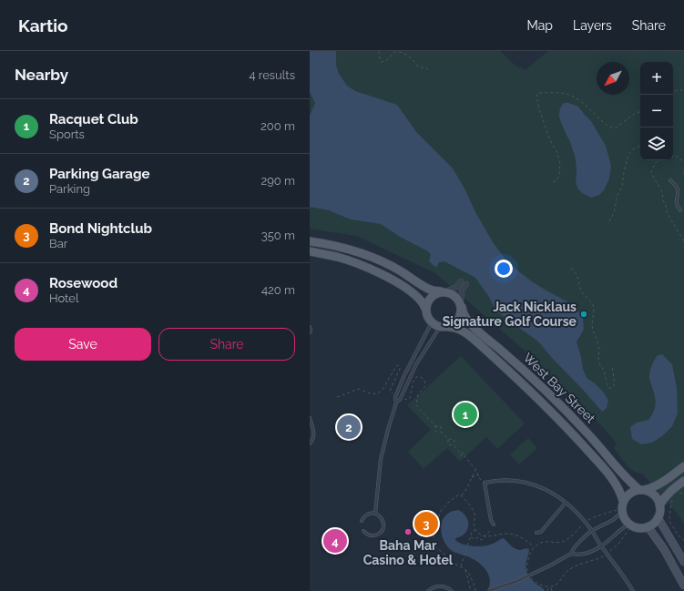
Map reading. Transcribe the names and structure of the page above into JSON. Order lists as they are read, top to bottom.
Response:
{
  "streets": {
    "main road": ["West Bay Street"]
  },
  "places": ["Jack Nicklaus Signature Golf Course", "Baha Mar Casino & Hotel"],
  "north": "bottom left",
  "page": {
    "header": "Kartio",
    "nav": ["Map", "Layers", "Share"],
    "heading": ["Nearby", "4 results"],
    "map_buttons": ["+", "−"],
    "list": [
      {
        "mark": "1",
        "name": "Racquet Club",
        "note": "Sports",
        "value": "200 m"
      },
      {
        "mark": "2",
        "name": "Parking Garage",
        "note": "Parking",
        "value": "290 m"
      },
      {
        "mark": "3",
        "name": "Bond Nightclub",
        "note": "Bar",
        "value": "350 m"
      },
      {
        "mark": "4",
        "name": "Rosewood",
        "note": "Hotel",
        "value": "420 m"
      }
    ],
    "buttons": ["Save", "Share"],
    "pins": [
      "1",
      "2",
      "3",
      "4"
    ]
  }
}
